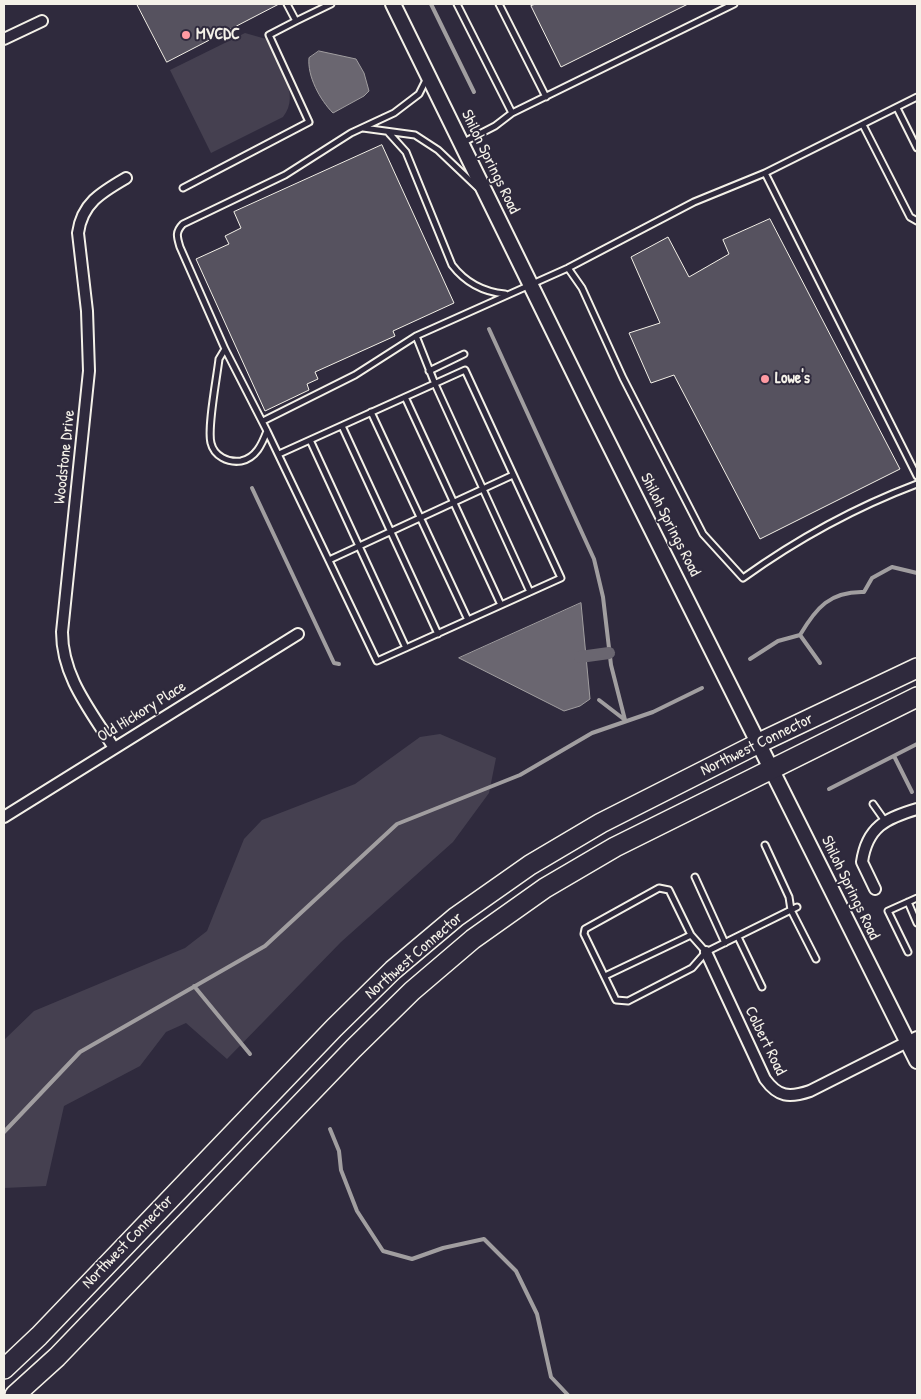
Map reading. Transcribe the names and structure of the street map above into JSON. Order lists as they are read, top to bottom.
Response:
{
  "streets": {
    "highway": ["Northwest Connector"],
    "street": [
      "Shiloh Springs Road",
      "Woodstone Drive",
      "Old Hickory Place",
      "Colbert Road"
    ]
  },
  "crossings": [
    ["Shiloh Springs Road", "Northwest Connector"],
    ["Shiloh Springs Road", "Colbert Road"],
    ["Woodstone Drive", "Old Hickory Place"]
  ],
  "places": ["MVCDC", "Lowe's"]
}
